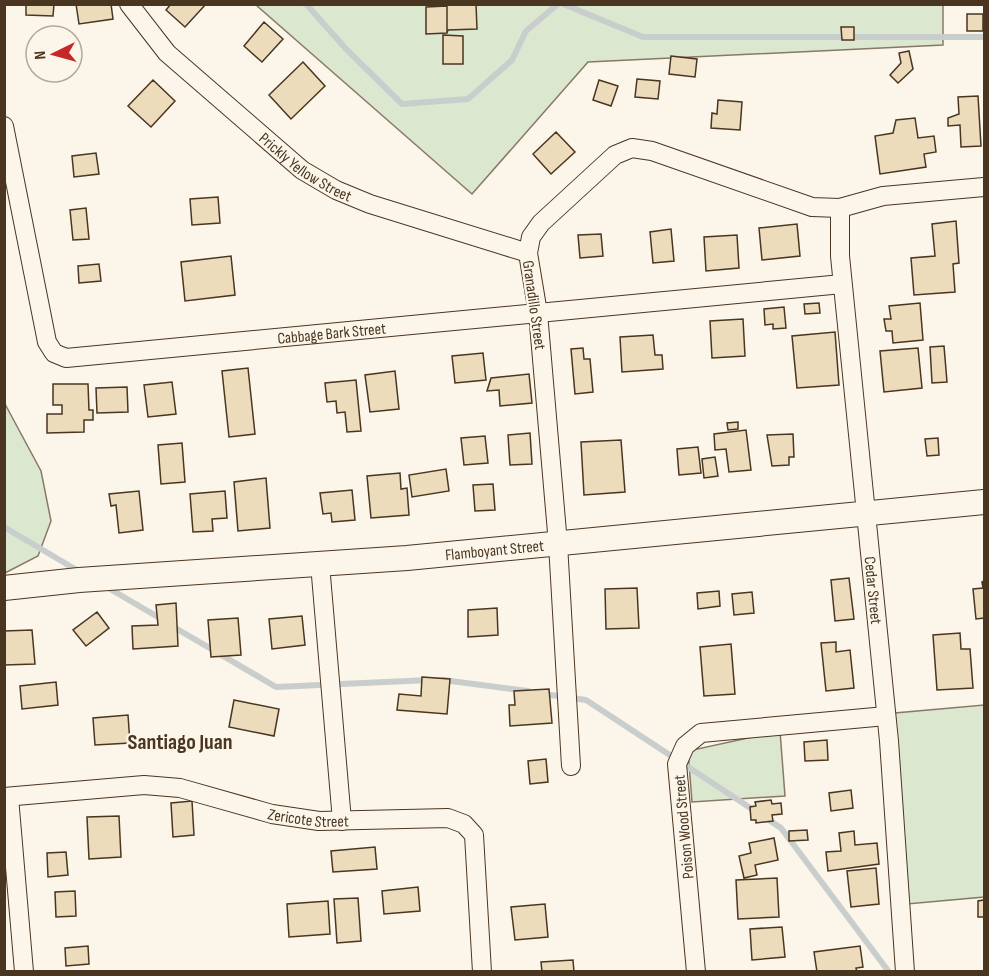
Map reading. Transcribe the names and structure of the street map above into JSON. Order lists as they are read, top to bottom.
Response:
{
  "streets": {
    "street": [
      "Prickly Yellow Street",
      "Granadillo Street",
      "Cabbage Bark Street",
      "Flamboyant Street",
      "Cedar Street",
      "Zericote Street",
      "Poison Wood Street"
    ]
  },
  "crossings": [
    ["Prickly Yellow Street", "Granadillo Street"],
    ["Granadillo Street", "Cabbage Bark Street"],
    ["Granadillo Street", "Flamboyant Street"],
    ["Granadillo Street", "Cedar Street"],
    ["Cabbage Bark Street", "Cedar Street"],
    ["Flamboyant Street", "Cedar Street"],
    ["Cedar Street", "Poison Wood Street"]
  ],
  "districts": ["Santiago Juan"],
  "north": "left"
}
